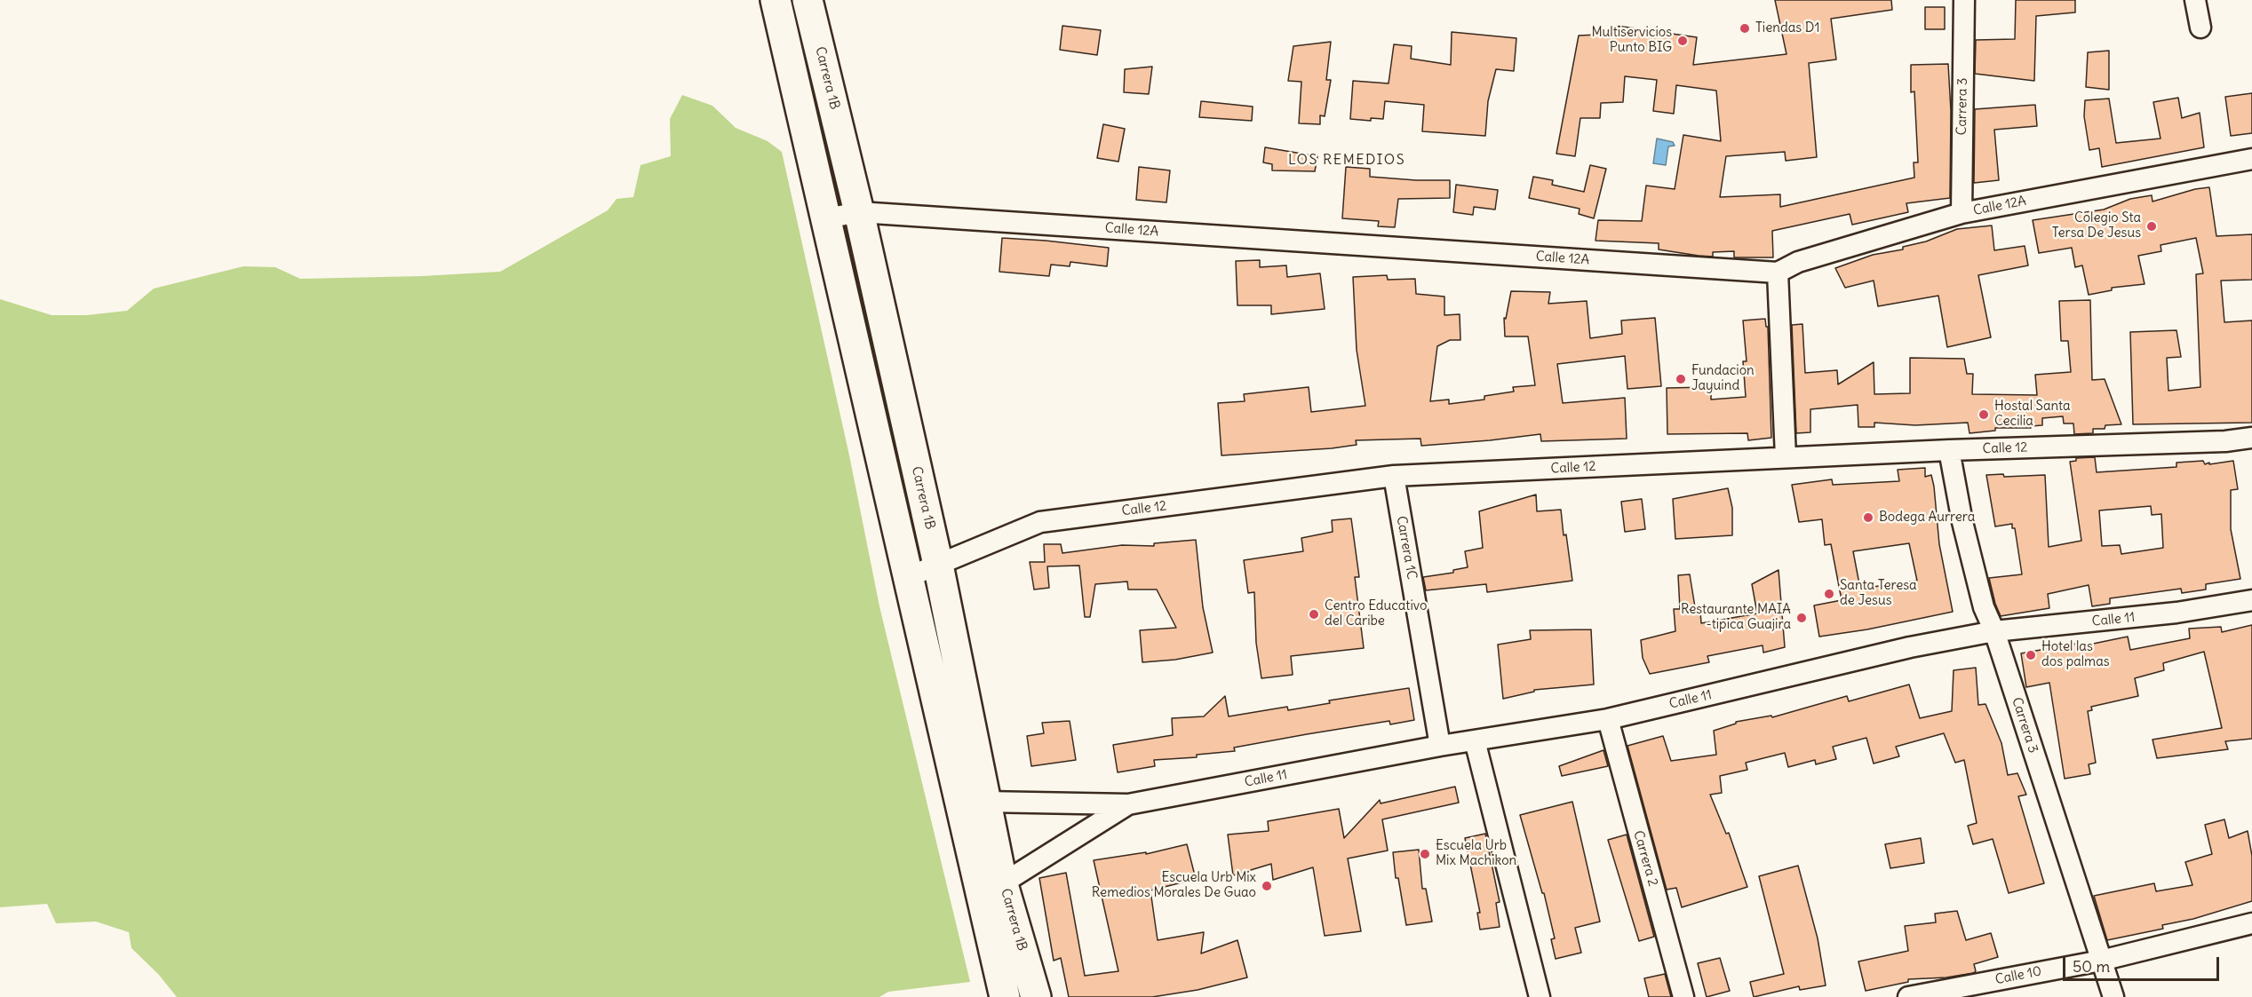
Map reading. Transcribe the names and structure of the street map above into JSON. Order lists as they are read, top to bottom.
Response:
{
  "streets": {
    "street": [
      "Carrera 1B",
      "Carrera 3",
      "Calle 12A",
      "Calle 12",
      "Carrera 1C",
      "Calle 11",
      "Carrera 2",
      "Calle 10"
    ]
  },
  "crossings": [
    ["Carrera 1B", "Calle 12A"],
    ["Carrera 1B", "Calle 12"],
    ["Carrera 3", "Calle 12A"],
    ["Carrera 3", "Calle 12"],
    ["Carrera 3", "Calle 11"],
    ["Carrera 3", "Calle 10"],
    ["Calle 12", "Carrera 1C"],
    ["Carrera 1C", "Calle 11"],
    ["Calle 11", "Carrera 2"]
  ],
  "districts": ["LOS REMEDIOS"],
  "places": [
    "Tiendas D1",
    "Multiservicios Punto BIG",
    "Colegio Sta Tersa De Jesus",
    "Fundacion Jayuind",
    "Hostal Santa Cecilia",
    "Bodega Aurrera",
    "Santa Teresa de Jesus",
    "Centro Educativo del Caribe",
    "Restaurante MAIA -tipica Guajira",
    "Hotel las dos palmas",
    "Escuela Urb Mix Machikon",
    "Escuela Urb Mix Remedios Morales De Guao"
  ],
  "scale_bar": "50 m"
}
